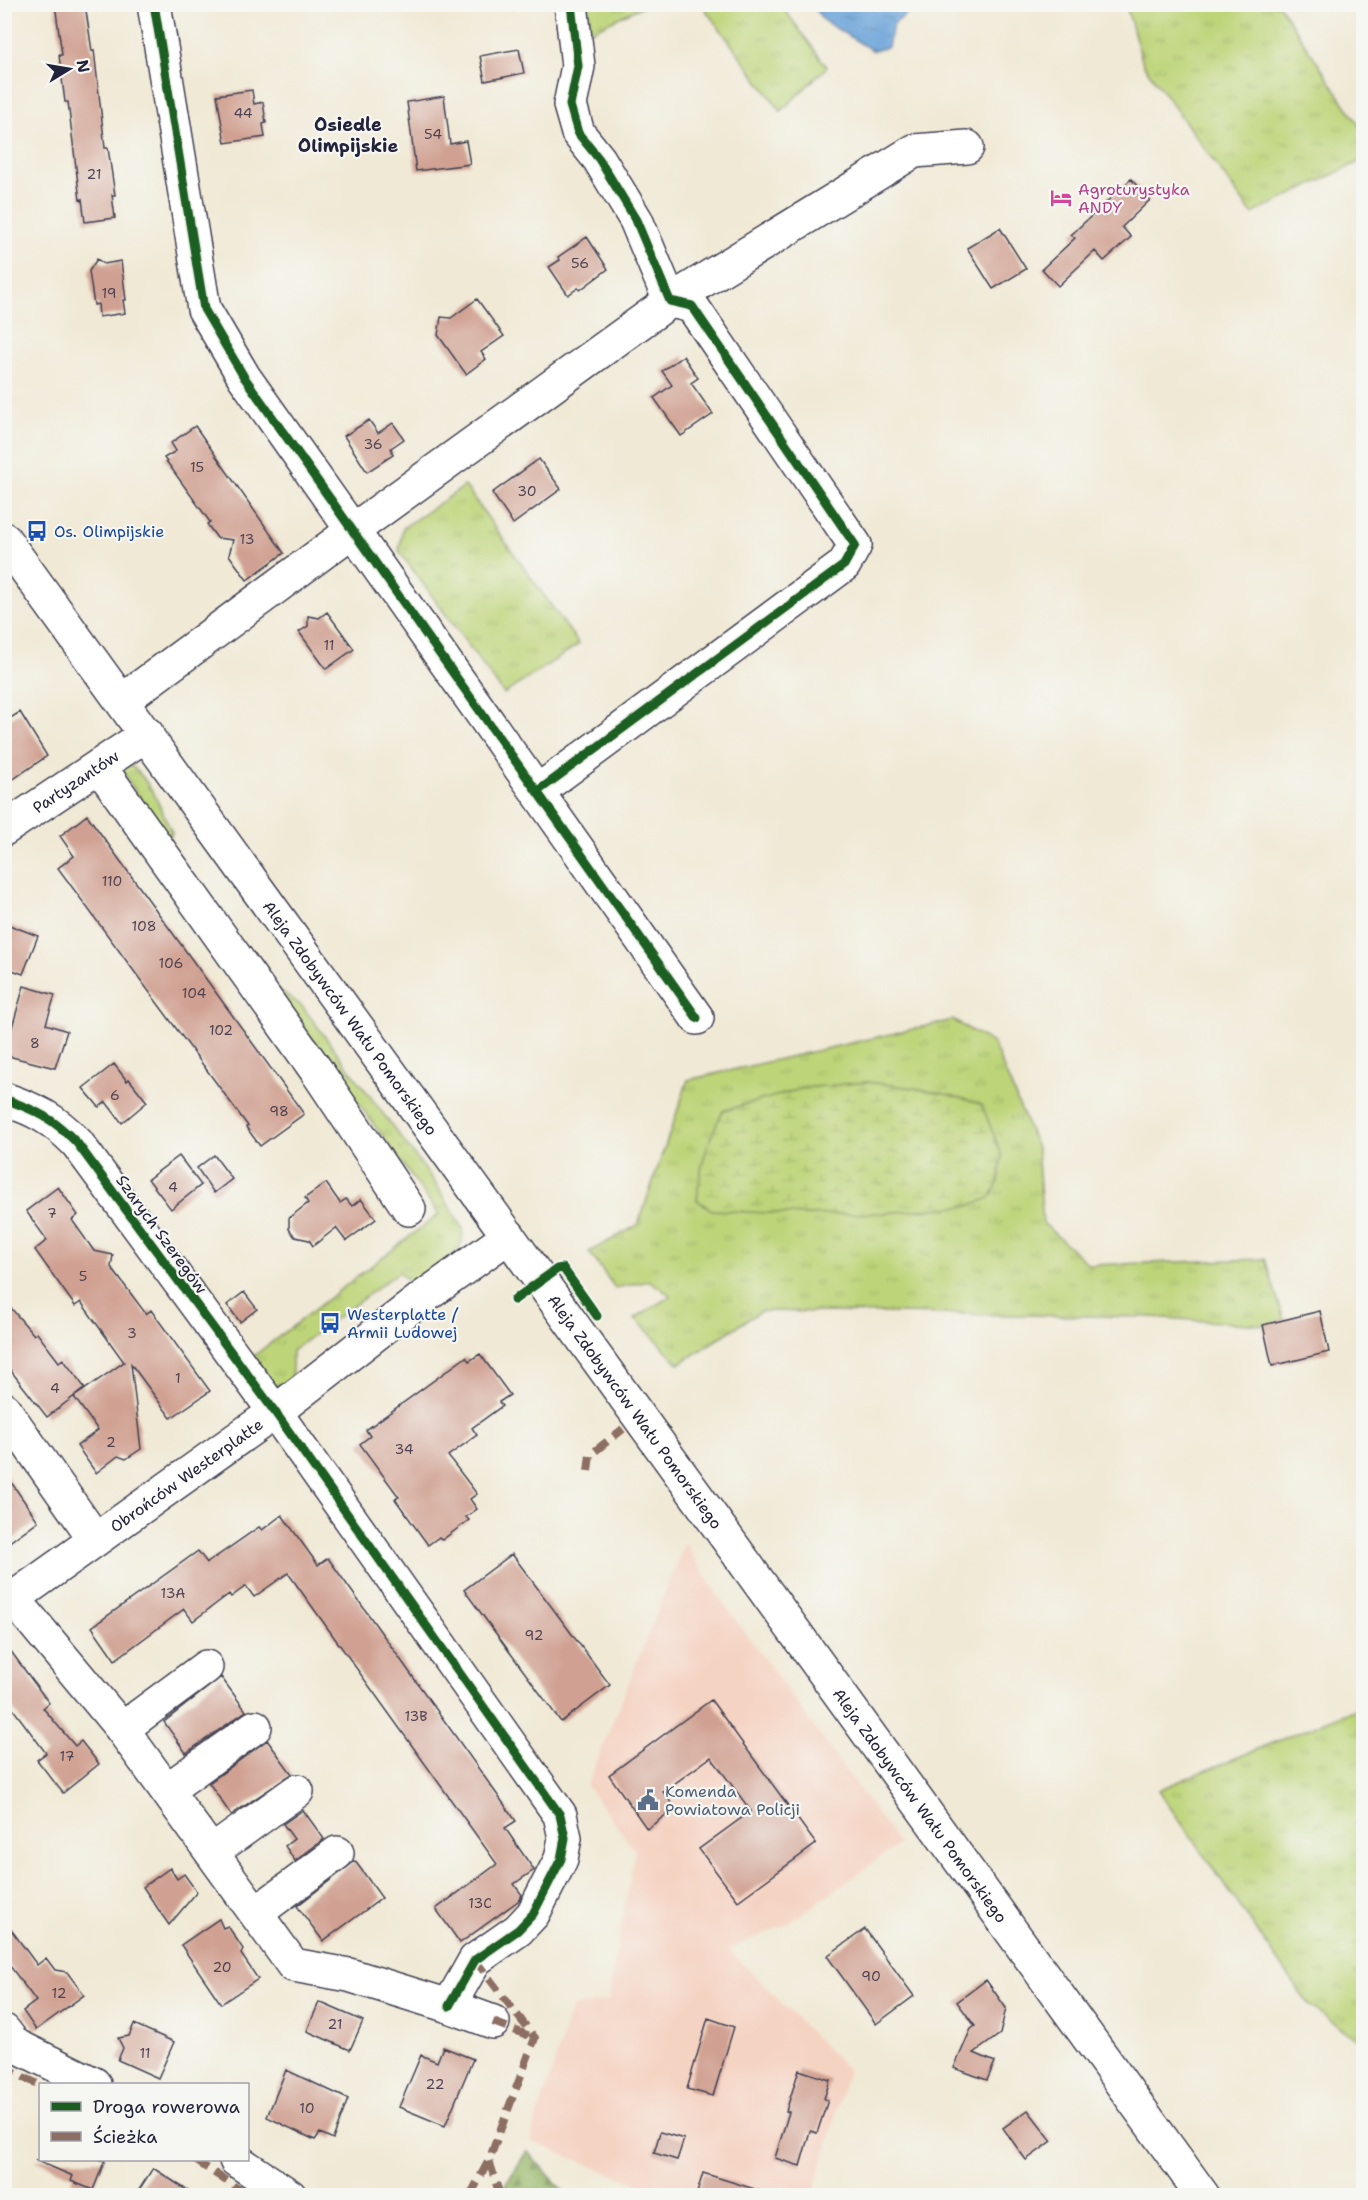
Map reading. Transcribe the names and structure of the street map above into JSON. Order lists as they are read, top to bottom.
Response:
{
  "streets": {
    "street": [
      "Partyzantów",
      "Aleja Zdobywców Wału Pomorskiego",
      "Szarych Szeregów",
      "Obrońców Westerplatte"
    ]
  },
  "crossings": [
    ["Partyzantów", "Aleja Zdobywców Wału Pomorskiego"],
    ["Aleja Zdobywców Wału Pomorskiego", "Obrońców Westerplatte"],
    ["Szarych Szeregów", "Obrońców Westerplatte"]
  ],
  "districts": ["Osiedle Olimpijskie"],
  "places": {
    "hotel": ["Agroturystyka ANDY"],
    "bus stop": ["Os. Olimpijskie", "Westerplatte / Armii Ludowej"],
    "public building": ["Komenda Powiatowa Policji"]
  },
  "house_numbers": [
    "44",
    "54",
    "21",
    "56",
    "19",
    "36",
    "15",
    "30",
    "13",
    "11",
    "110",
    "108",
    "106",
    "104",
    "102",
    "8",
    "6",
    "98",
    "4",
    "7",
    "5",
    "3",
    "1",
    "4",
    "2",
    "34",
    "13A",
    "92",
    "13B",
    "17",
    "13C",
    "20",
    "90",
    "12",
    "21",
    "11",
    "22",
    "10"
  ],
  "legend": ["Droga rowerowa", "Ścieżka"],
  "north": "right"
}
